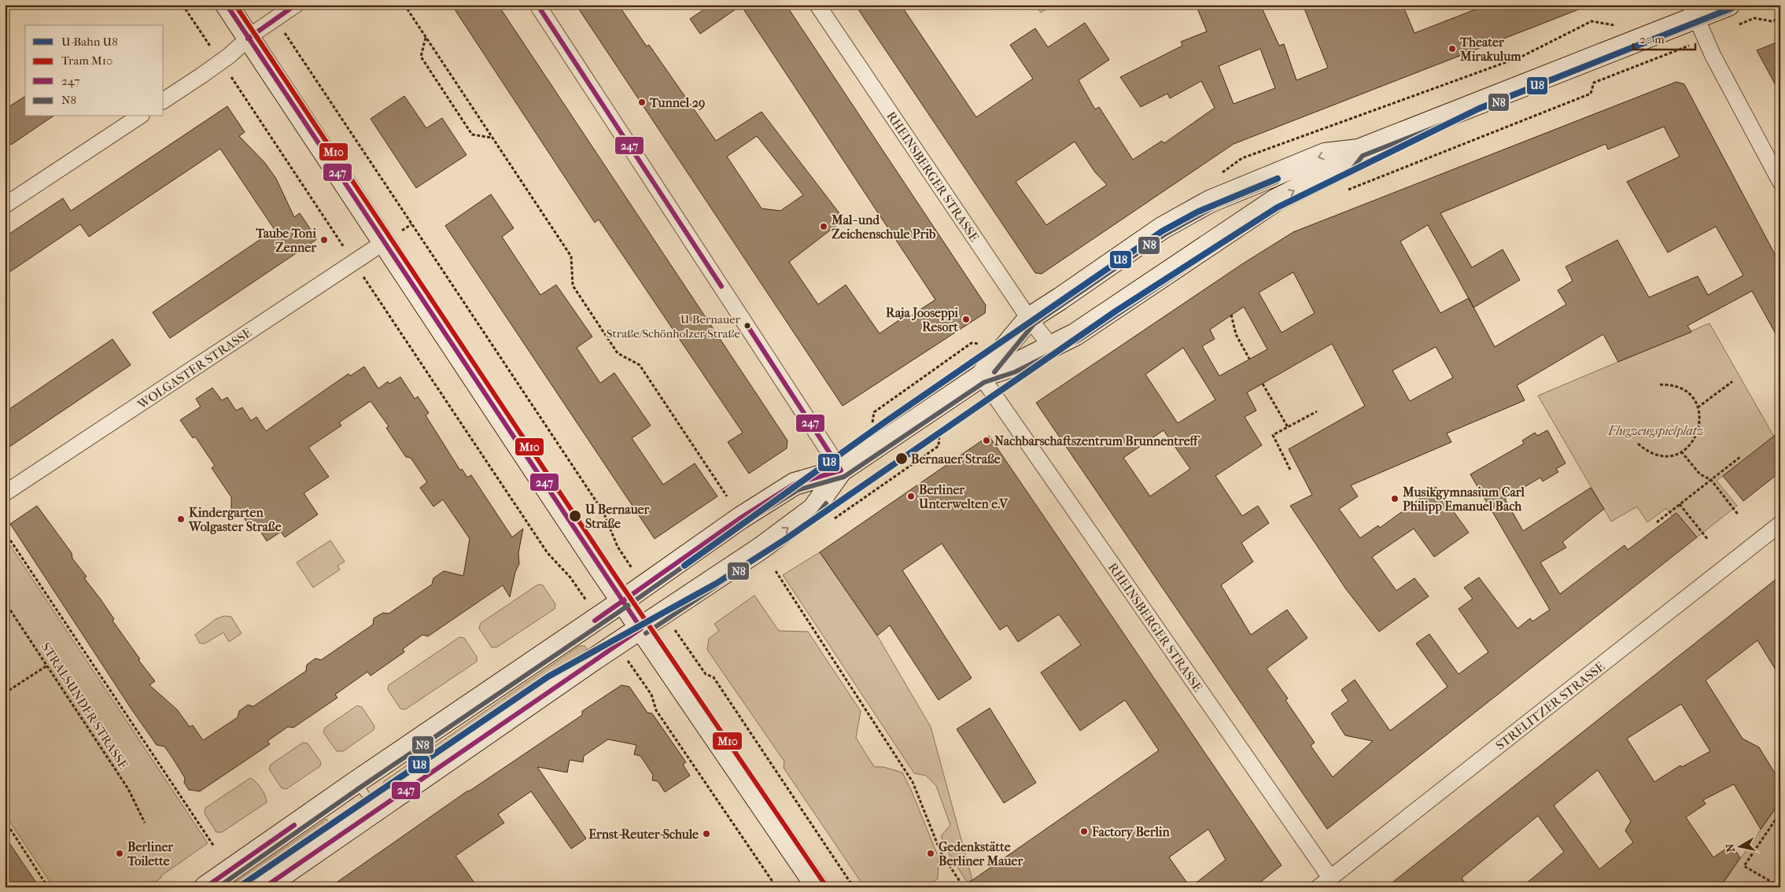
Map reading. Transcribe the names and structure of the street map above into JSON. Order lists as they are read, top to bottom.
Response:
{
  "streets": {
    "street": ["RHEINSBERGER STRASSE", "WOLGASTER STRASSE", "STRELITZER STRASSE"],
    "path": ["STRALSUNDER STRASSE"]
  },
  "crossings": [
    ["RHEINSBERGER STRASSE", "STRELITZER STRASSE"]
  ],
  "parks": ["Flugzeugspielplatz"],
  "places": [
    "Theater Mirakulum",
    "Tunnel 29",
    "Mal- und Zeichenschule Prib",
    "Taube Toni Zenner",
    "Raja Jooseppi Resort",
    "U Bernauer Straße/Schönholzer Straße",
    "Nachbarschaftszentrum Brunnentreff",
    "Bernauer Straße",
    "Berliner Unterwelten e.V",
    "Musikgymnasium Carl Philipp Emanuel Bach",
    "U Bernauer Straße",
    "Kindergarten Wolgaster Straße",
    "Factory Berlin",
    "Ernst-Reuter-Schule",
    "Berliner Toilette",
    "Gedenkstätte Berliner Mauer"
  ],
  "lines": [
    "metro line U8",
    "tram line M10",
    "transit line 247",
    "transit line N8"
  ],
  "legend": [
    "U-Bahn U8",
    "Tram M10",
    "247",
    "N8"
  ],
  "scale_bar": "20 m",
  "north": "left"
}
